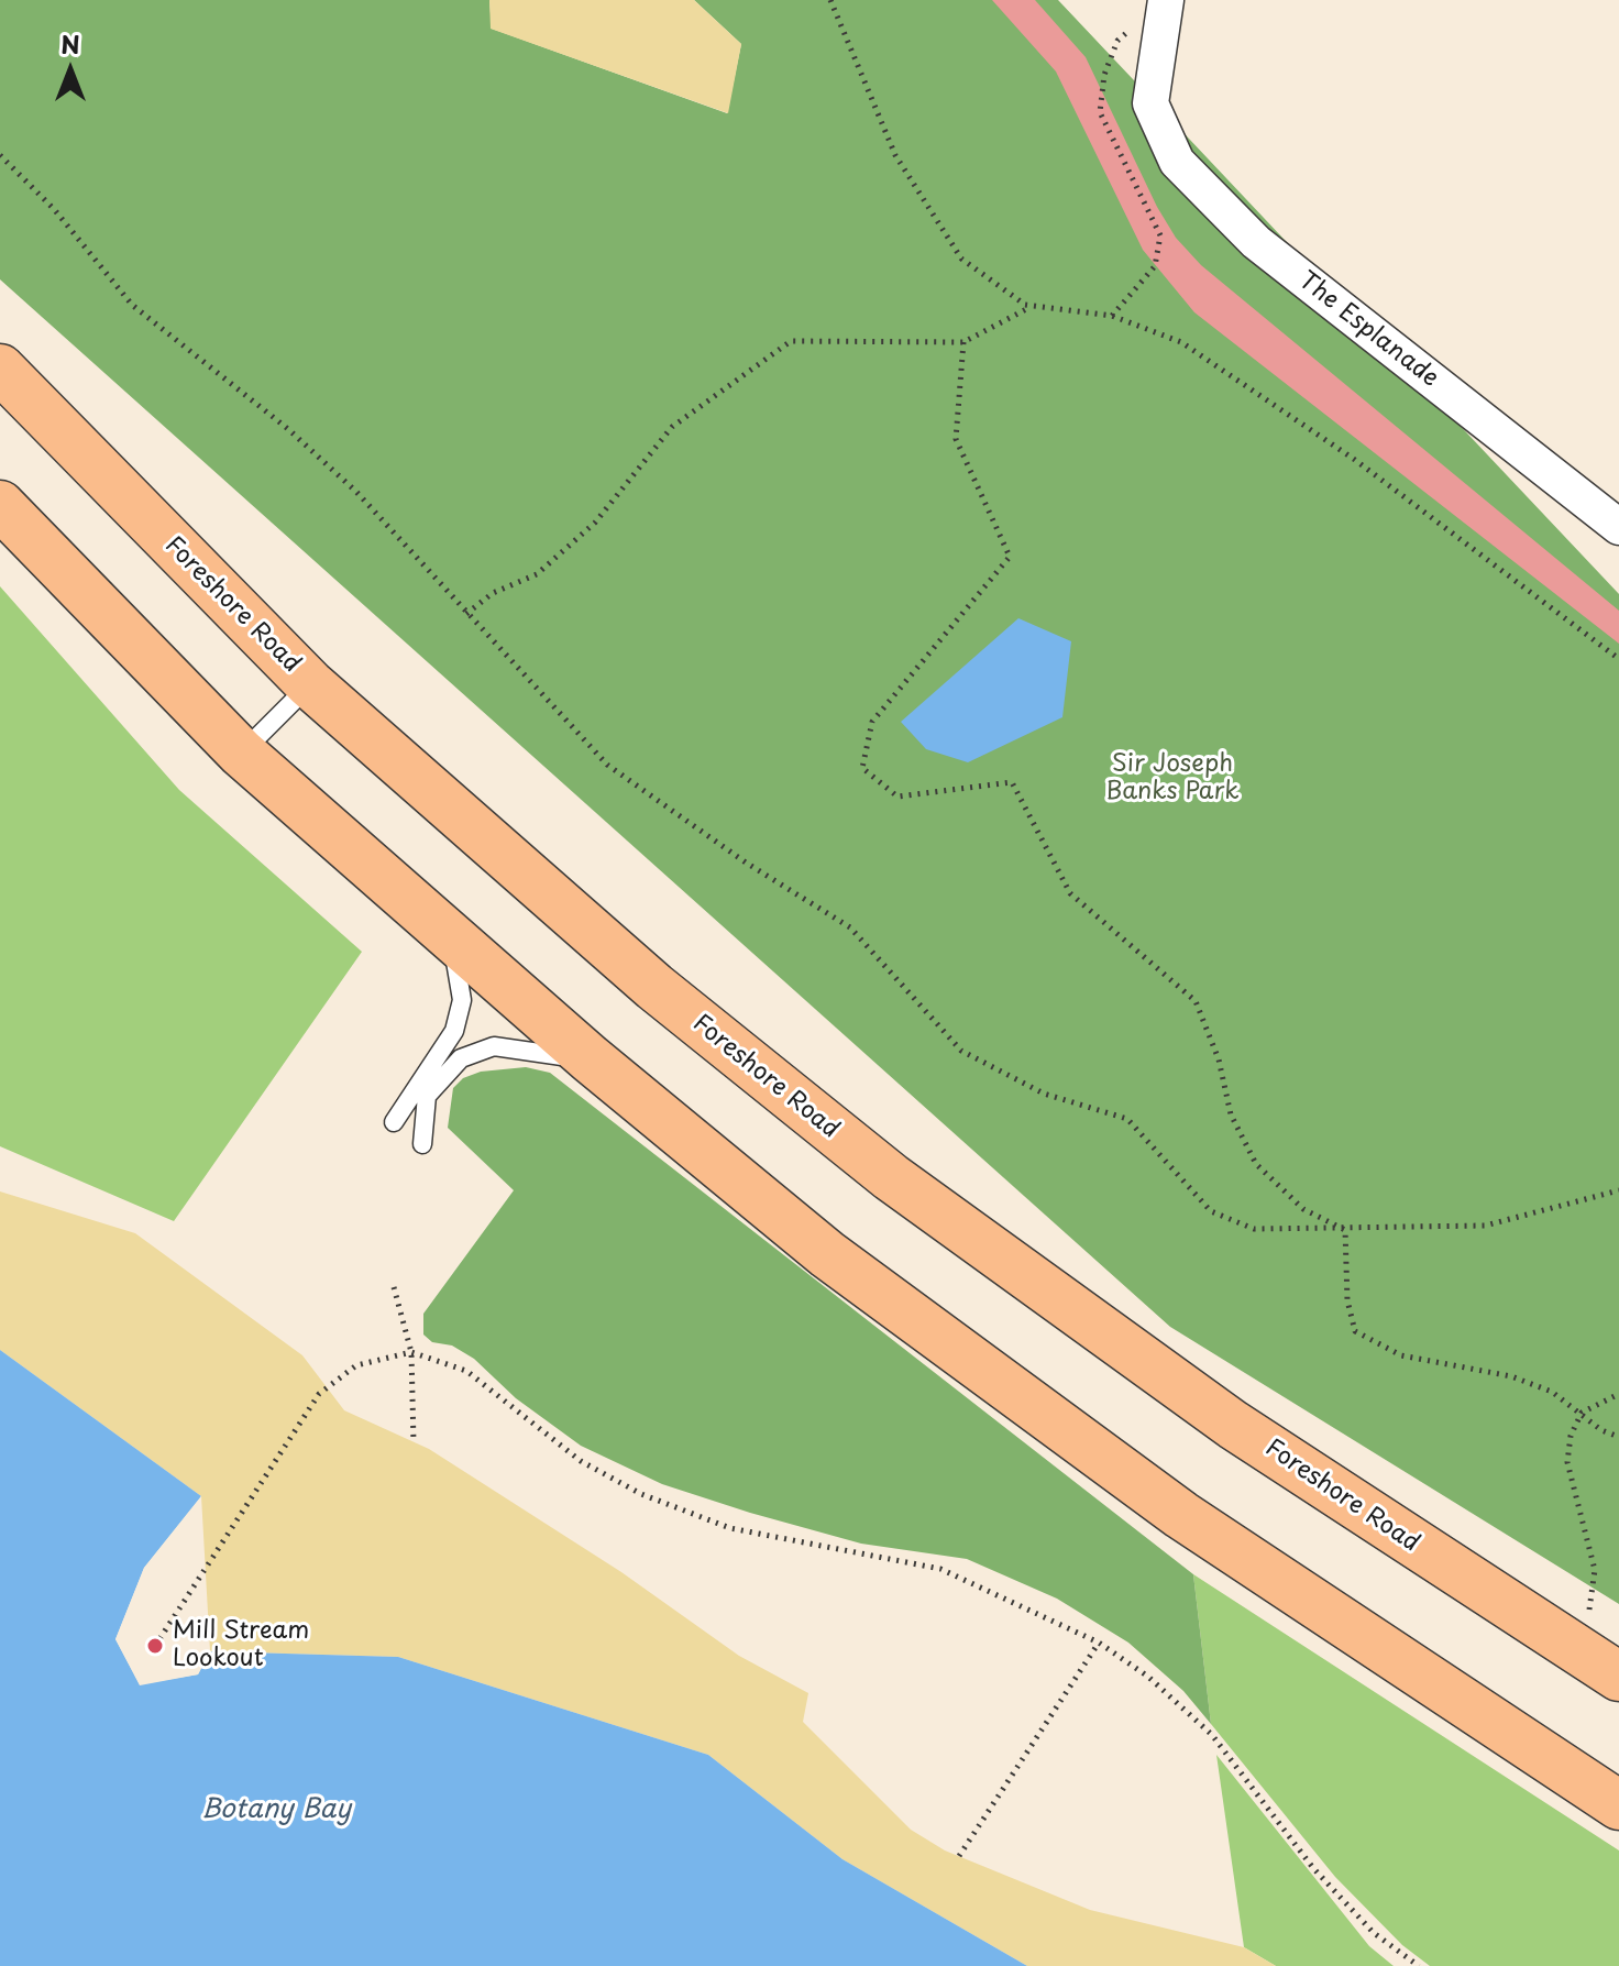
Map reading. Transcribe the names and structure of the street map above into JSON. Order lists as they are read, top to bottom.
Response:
{
  "streets": {
    "main road": ["Foreshore Road"],
    "street": ["The Esplanade"]
  },
  "water": ["Botany Bay"],
  "parks": ["Sir Joseph Banks Park"],
  "places": ["Mill Stream Lookout"],
  "north": "top"
}
